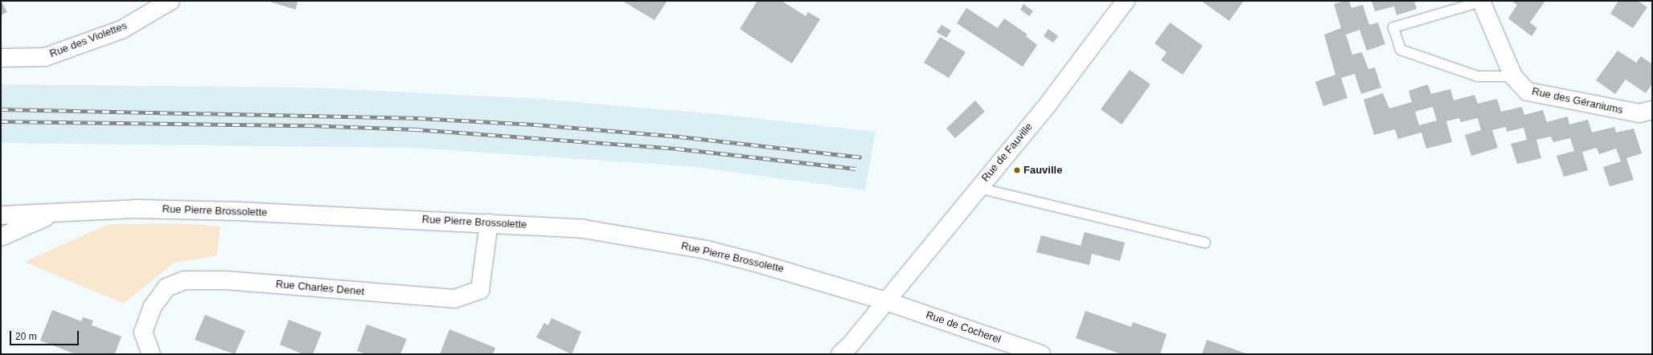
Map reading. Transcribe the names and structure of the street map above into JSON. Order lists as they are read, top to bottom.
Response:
{
  "streets": {
    "main road": [
      "Rue des Violettes",
      "Rue des Géraniums",
      "Rue de Fauville",
      "Rue Pierre Brossolette",
      "Rue Charles Denet",
      "Rue de Cocherel"
    ]
  },
  "crossings": [
    ["Rue de Fauville", "Rue Pierre Brossolette"],
    ["Rue de Fauville", "Rue de Cocherel"],
    ["Rue Pierre Brossolette", "Rue Charles Denet"],
    ["Rue Pierre Brossolette", "Rue de Cocherel"]
  ],
  "places": ["Fauville"],
  "scale_bar": "20 m"
}
